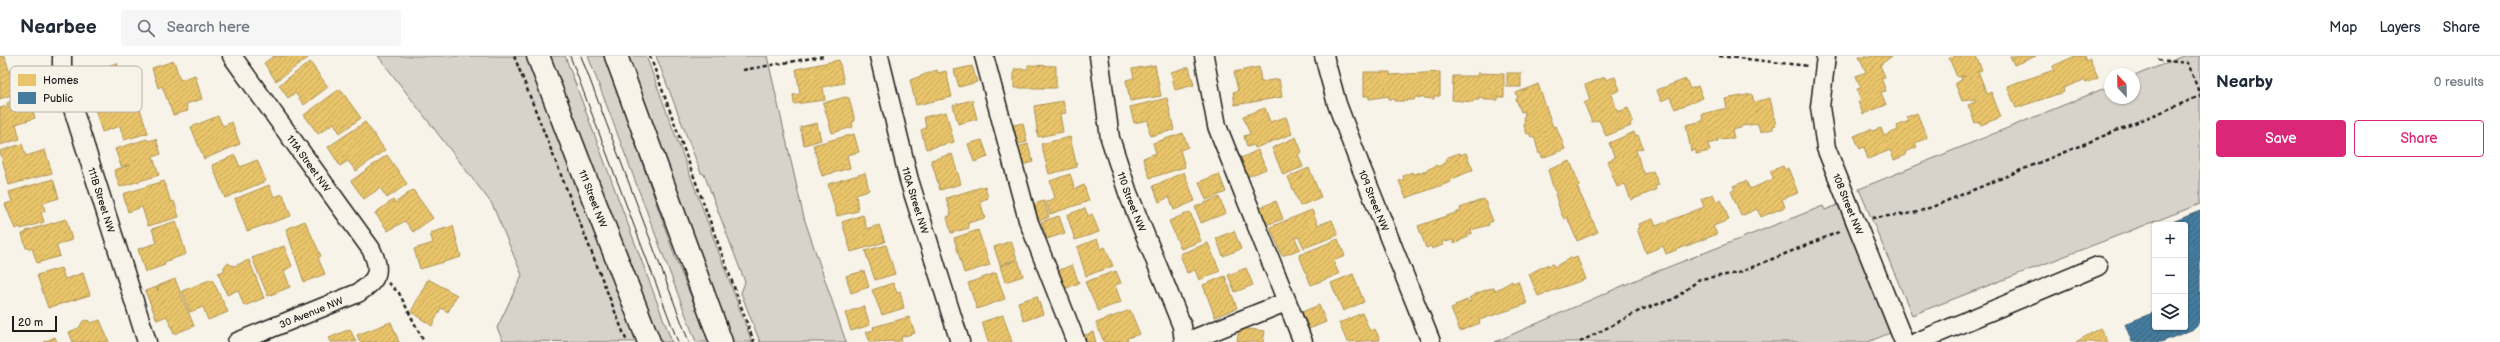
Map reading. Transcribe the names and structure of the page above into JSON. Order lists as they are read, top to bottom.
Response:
{
  "streets": {
    "main road": ["111 Street NW"],
    "street": [
      "111A Street NW",
      "111B Street NW",
      "110A Street NW",
      "109 Street NW",
      "110 Street NW",
      "108 Street NW",
      "30 Avenue NW"
    ]
  },
  "crossings": [
    ["111A Street NW", "30 Avenue NW"]
  ],
  "legend": ["Homes", "Public"],
  "scale_bar": "20 m",
  "north": "top",
  "page": {
    "header": "Nearbee",
    "search": "Search here",
    "nav": ["Map", "Layers", "Share"],
    "heading": ["Nearby", "0 results"],
    "buttons": ["Save", "Share"],
    "map_buttons": ["+", "−"],
    "scale": "20 m"
  }
}
